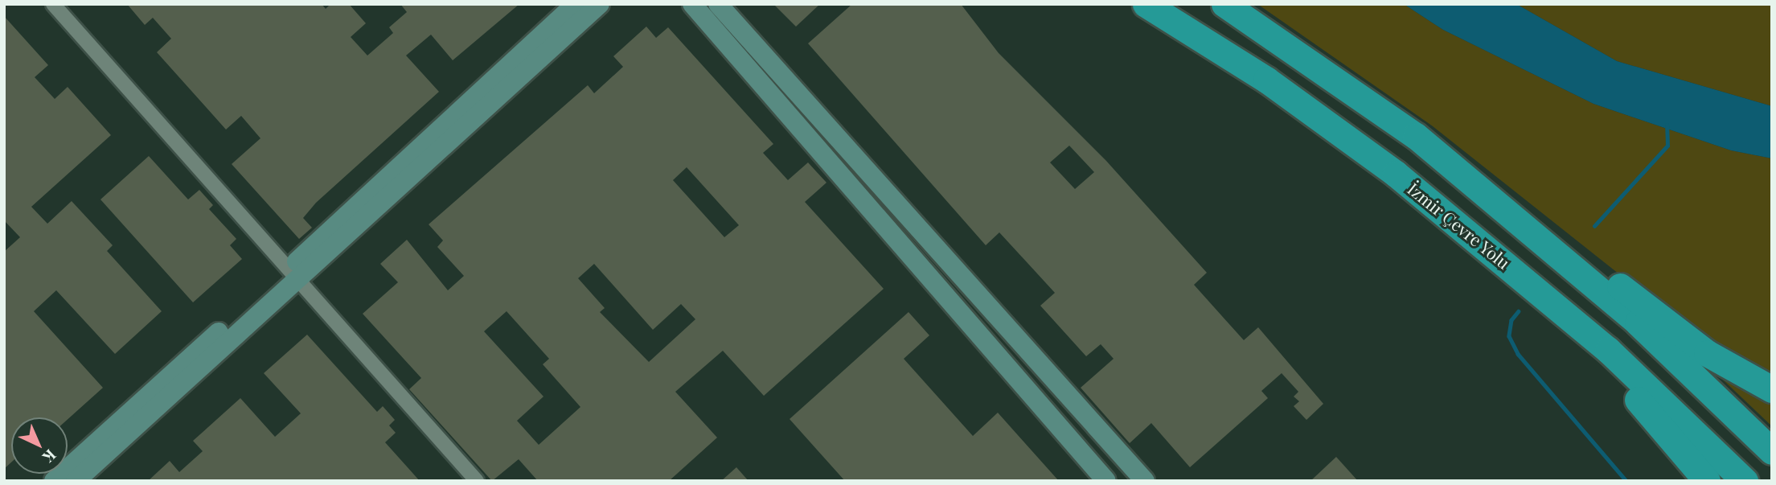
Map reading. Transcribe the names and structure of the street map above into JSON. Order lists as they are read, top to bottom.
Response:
{
  "streets": {
    "highway": ["İzmir Çevre Yolu"]
  },
  "north": "bottom right"
}
